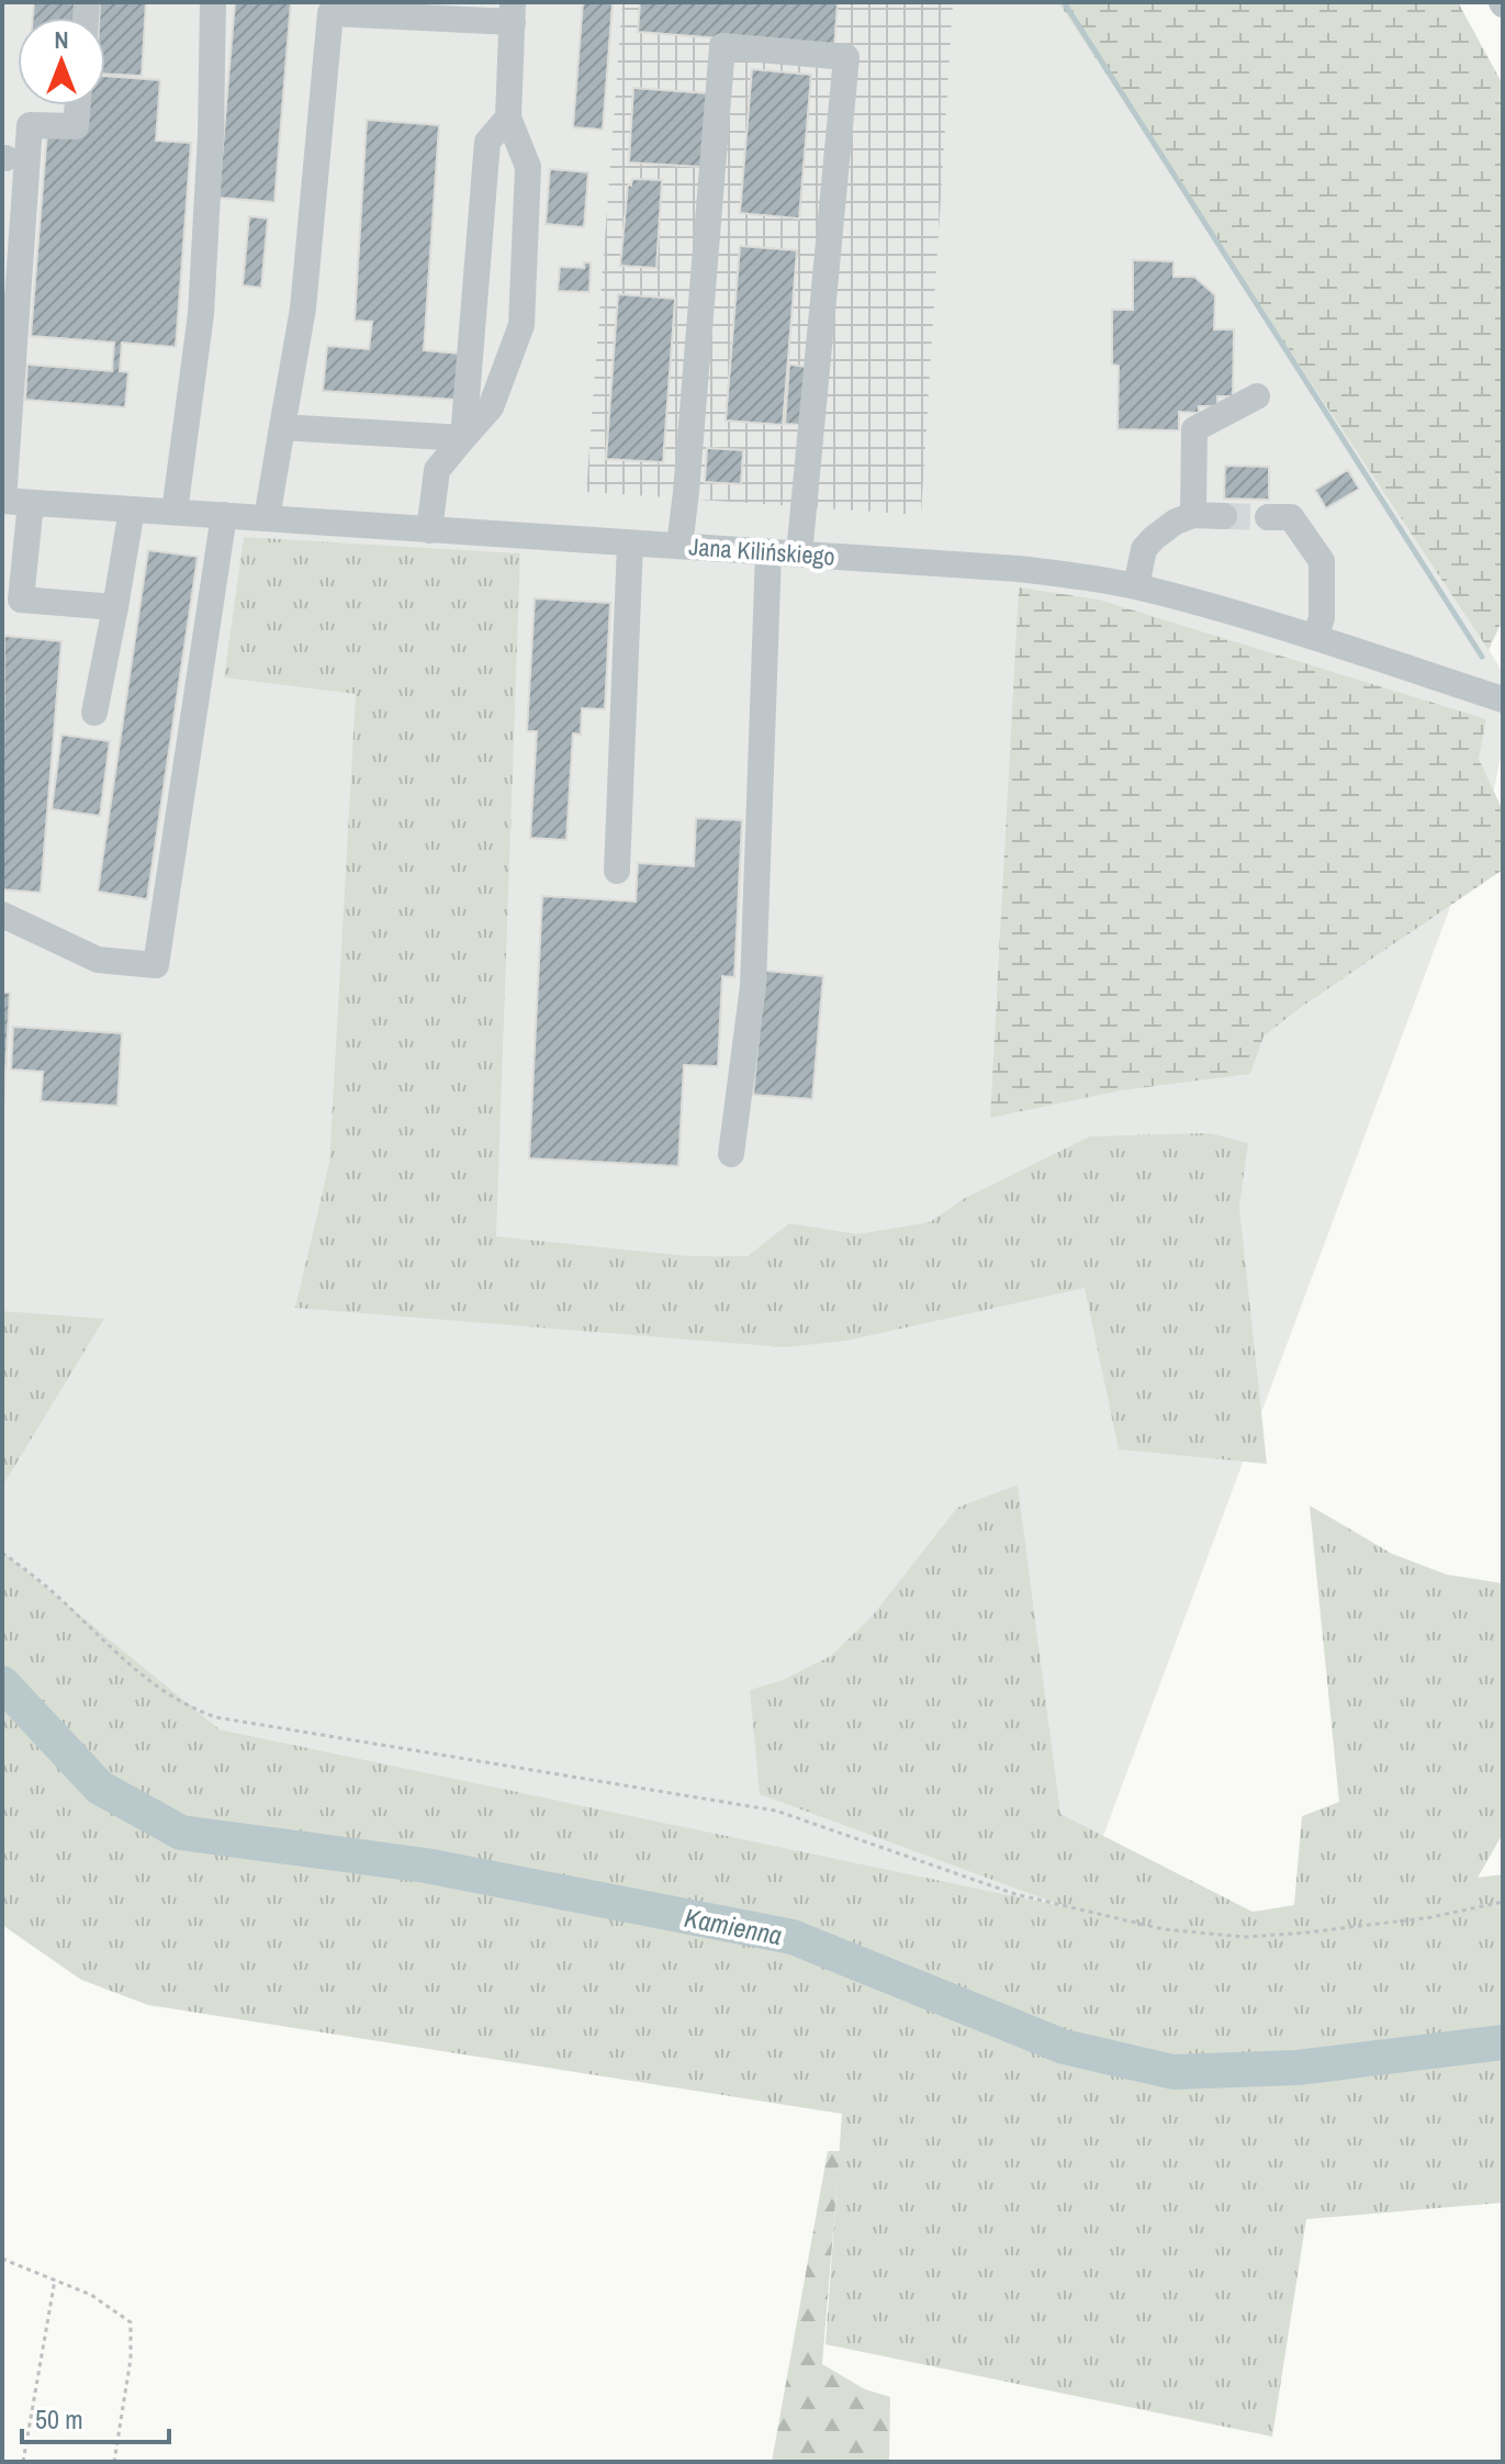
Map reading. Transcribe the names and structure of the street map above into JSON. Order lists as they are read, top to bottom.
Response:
{
  "streets": {
    "street": ["Jana Kilińskiego"]
  },
  "water": ["Kamienna"],
  "scale_bar": "50 m",
  "north": "top"
}
